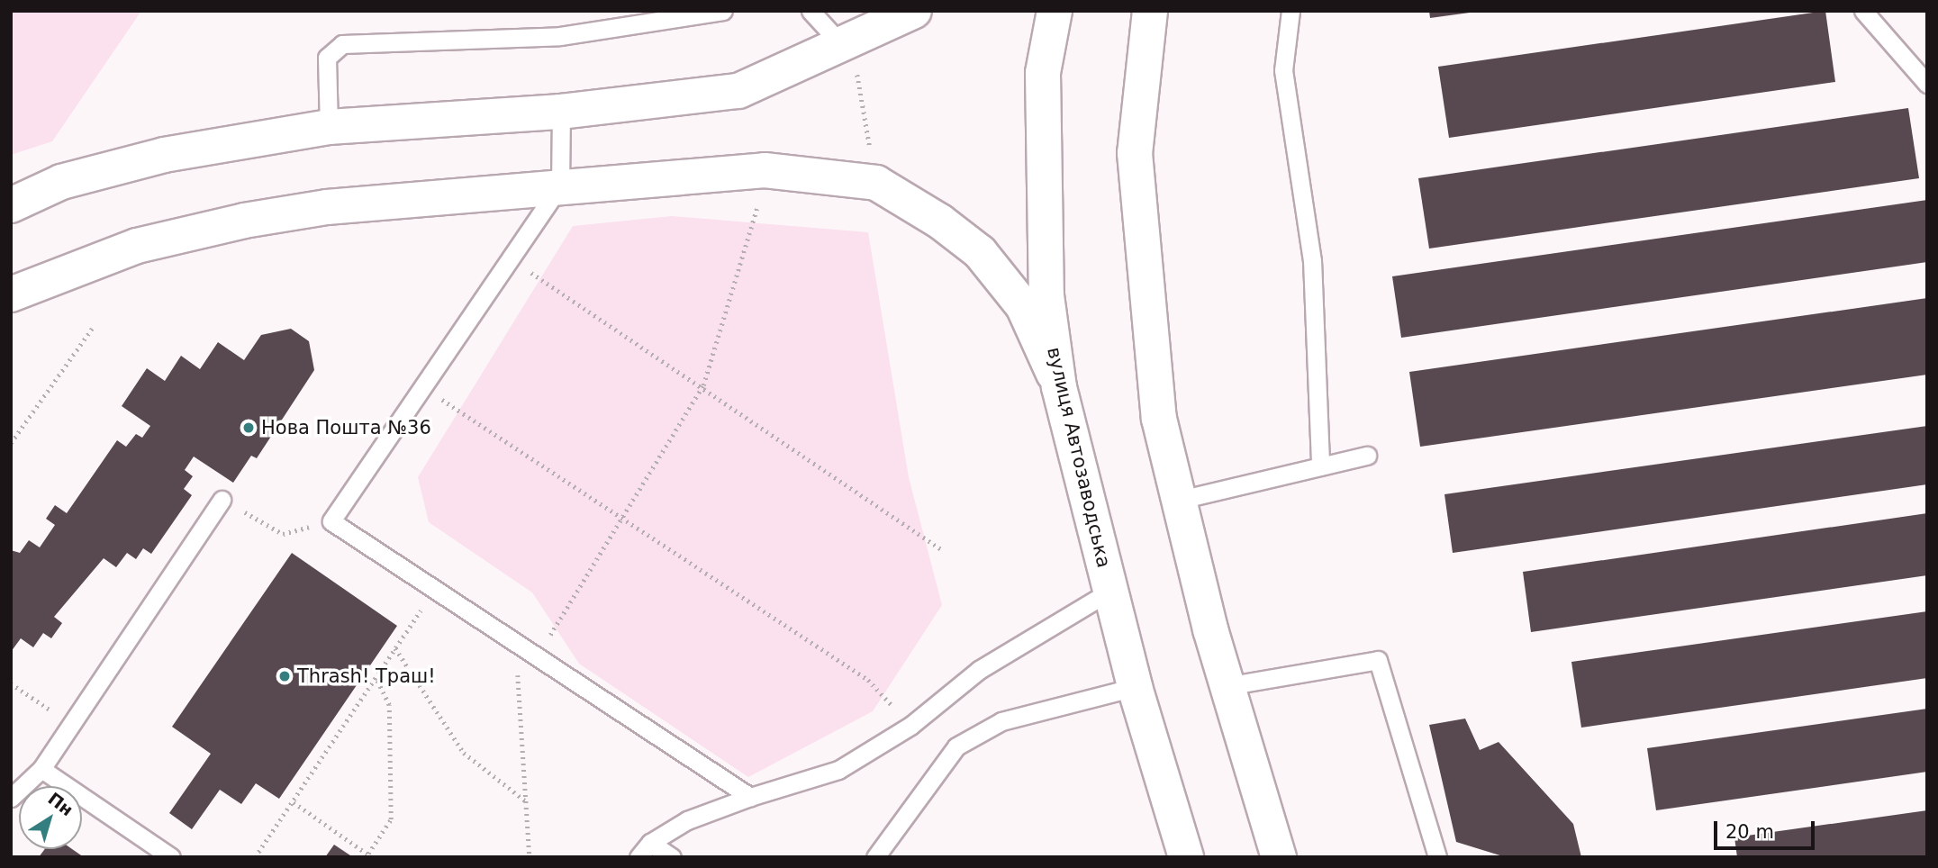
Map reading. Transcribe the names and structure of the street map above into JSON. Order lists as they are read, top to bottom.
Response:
{
  "streets": {
    "street": ["вулиця Автозаводська"]
  },
  "places": ["Нова Пошта №36", "Thrash! Траш!"],
  "scale_bar": "20 m",
  "north": "top right"
}
